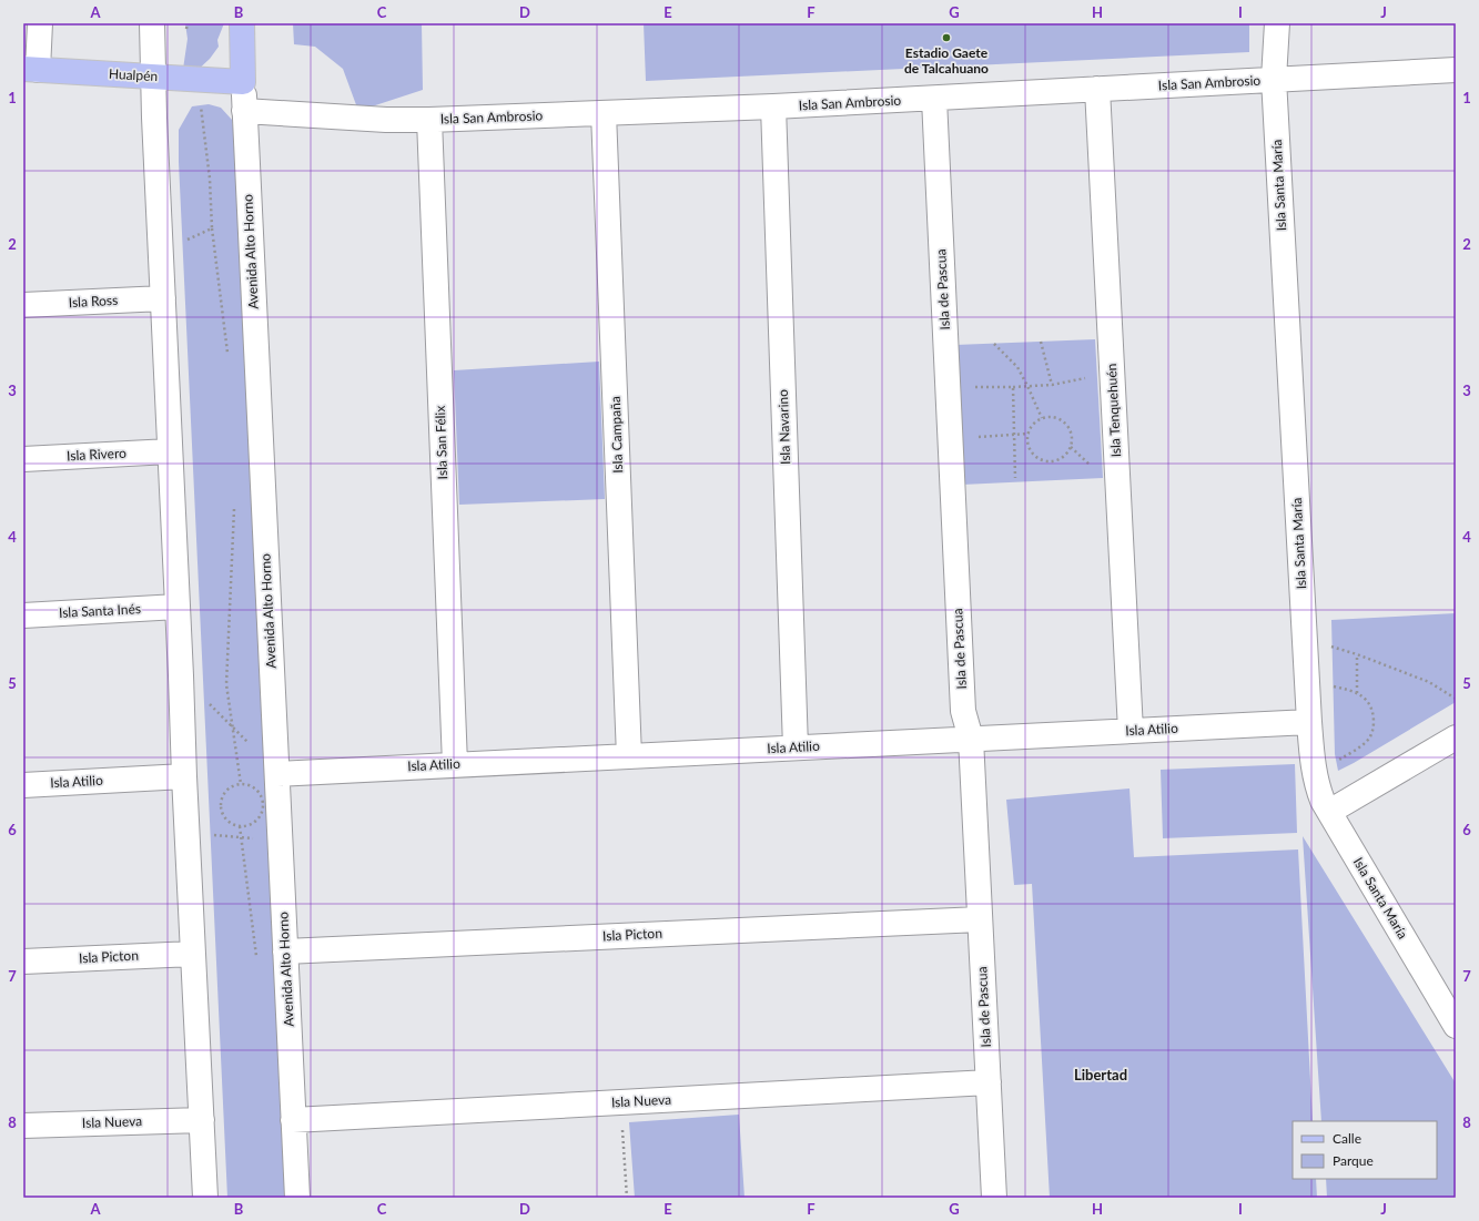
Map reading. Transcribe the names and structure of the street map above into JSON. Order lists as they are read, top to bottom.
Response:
{
  "streets": {
    "main road": ["Hualpén", "Avenida Alto Horno"],
    "street": [
      "Isla San Ambrosio",
      "Isla Santa María",
      "Isla de Pascua",
      "Isla Ross",
      "Isla Tenquehuén",
      "Isla Navarino",
      "Isla Campaña",
      "Isla San Félix",
      "Isla Rivero",
      "Isla Santa Inés",
      "Isla Atilio",
      "Isla Picton",
      "Isla Nueva"
    ]
  },
  "crossings": [
    ["Hualpén", "Avenida Alto Horno"],
    ["Isla San Ambrosio", "Isla Santa María"],
    ["Isla San Ambrosio", "Avenida Alto Horno"],
    ["Isla San Ambrosio", "Isla de Pascua"],
    ["Isla San Ambrosio", "Isla Tenquehuén"],
    ["Isla San Ambrosio", "Isla Navarino"],
    ["Isla San Ambrosio", "Isla Campaña"],
    ["Isla San Ambrosio", "Isla San Félix"],
    ["Isla Santa María", "Isla Atilio"],
    ["Avenida Alto Horno", "Isla Atilio"],
    ["Avenida Alto Horno", "Isla Picton"],
    ["Avenida Alto Horno", "Isla Nueva"],
    ["Isla de Pascua", "Isla Atilio"],
    ["Isla de Pascua", "Isla Picton"],
    ["Isla de Pascua", "Isla Nueva"],
    ["Isla Tenquehuén", "Isla Atilio"],
    ["Isla Navarino", "Isla Atilio"],
    ["Isla Campaña", "Isla Atilio"],
    ["Isla San Félix", "Isla Atilio"]
  ],
  "districts": ["Libertad"],
  "places": ["Estadio Gaete de Talcahuano"],
  "legend": ["Calle", "Parque"],
  "grid": {
    "columns": [
      "A",
      "B",
      "C",
      "D",
      "E",
      "F",
      "G",
      "H",
      "I",
      "J"
    ],
    "rows": [
      "1",
      "2",
      "3",
      "4",
      "5",
      "6",
      "7",
      "8"
    ]
  }
}
